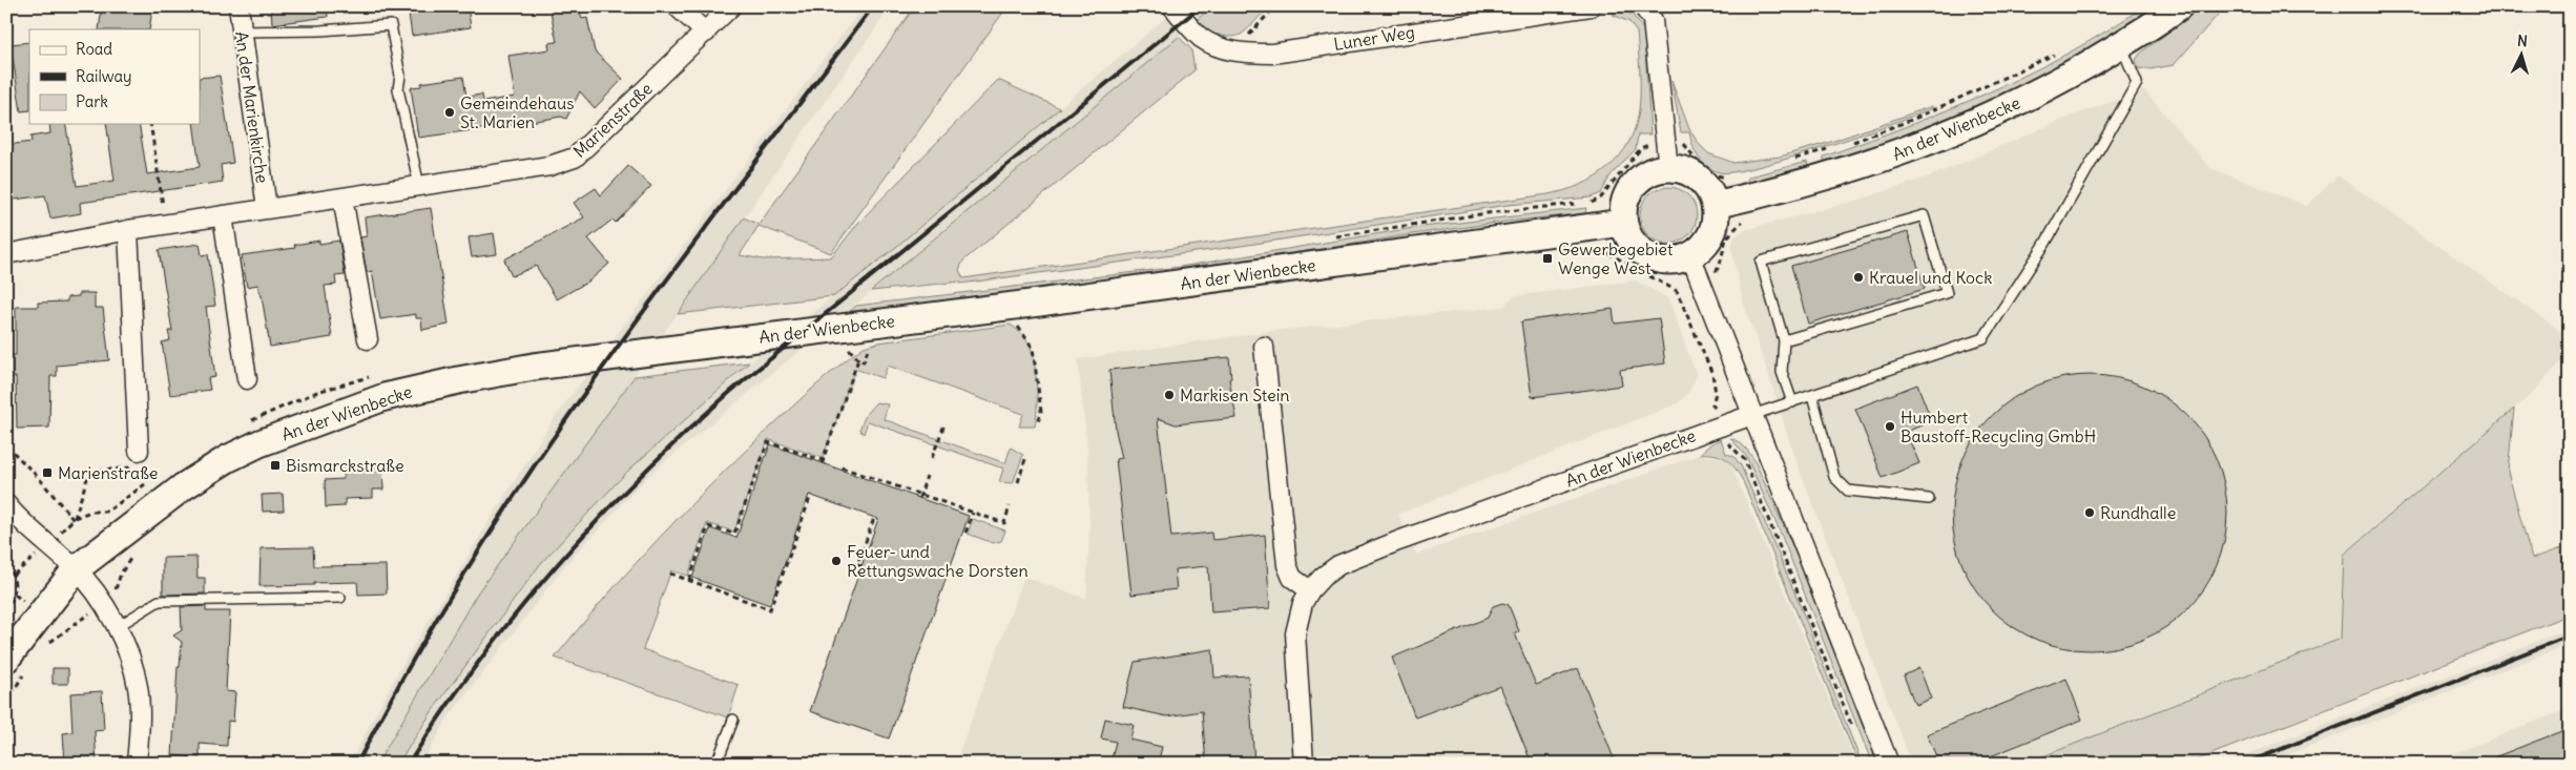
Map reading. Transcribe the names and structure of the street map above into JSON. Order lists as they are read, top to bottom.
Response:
{
  "streets": {
    "street": [
      "Luner Weg",
      "An der Marienkirche",
      "Marienstraße",
      "An der Wienbecke"
    ]
  },
  "crossings": [
    ["An der Marienkirche", "Marienstraße"]
  ],
  "places": {
    "other": [
      "Gemeindehaus St. Marien",
      "Krauel und Kock",
      "Markisen Stein",
      "Humbert Baustoff-Recycling GmbH",
      "Rundhalle",
      "Feuer- und Rettungswache Dorsten"
    ],
    "transit": ["Gewerbegebiet Wenge West", "Bismarckstraße", "Marienstraße"]
  },
  "legend": ["Road", "Railway", "Park"],
  "north": "top"
}
